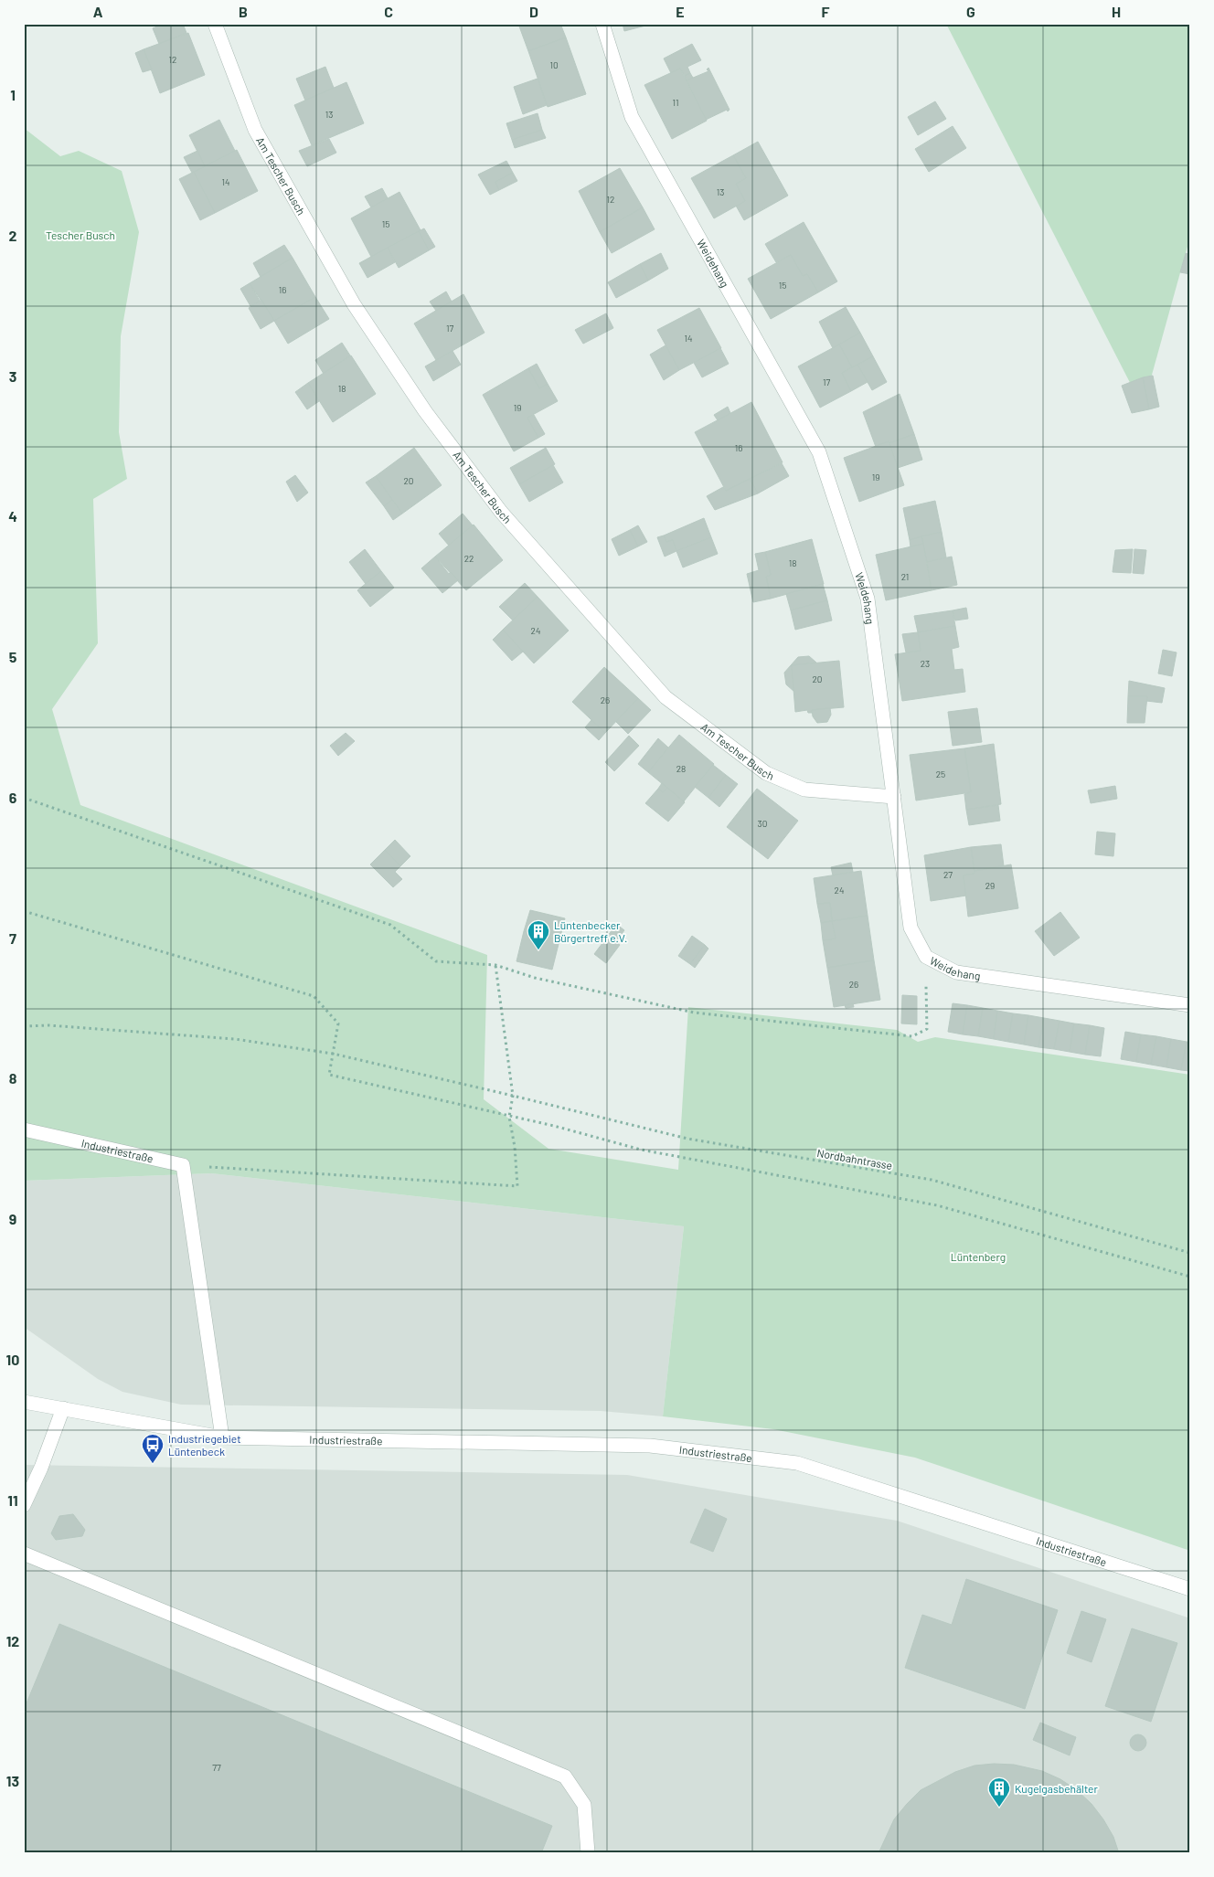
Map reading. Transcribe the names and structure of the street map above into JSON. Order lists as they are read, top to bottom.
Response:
{
  "streets": {
    "street": ["Am Tescher Busch", "Weidehang", "Industriestraße"],
    "path": ["Nordbahntrasse"]
  },
  "crossings": [
    ["Am Tescher Busch", "Weidehang"]
  ],
  "parks": ["Tescher Busch", "Lüntenberg"],
  "places": {
    "building": ["Lüntenbecker Bürgertreff e.V.", "Kugelgasbehälter"],
    "bus stop": ["Industriegebiet Lüntenbeck"]
  },
  "house_numbers": [
    "12",
    "10",
    "11",
    "13",
    "14",
    "13",
    "12",
    "15",
    "15",
    "16",
    "17",
    "14",
    "17",
    "18",
    "19",
    "16",
    "19",
    "20",
    "22",
    "18",
    "21",
    "24",
    "23",
    "20",
    "26",
    "28",
    "25",
    "30",
    "27",
    "29",
    "24",
    "26",
    "77"
  ],
  "grid": {
    "columns": [
      "A",
      "B",
      "C",
      "D",
      "E",
      "F",
      "G",
      "H"
    ],
    "rows": [
      "1",
      "2",
      "3",
      "4",
      "5",
      "6",
      "7",
      "8",
      "9",
      "10",
      "11",
      "12",
      "13"
    ]
  }
}
